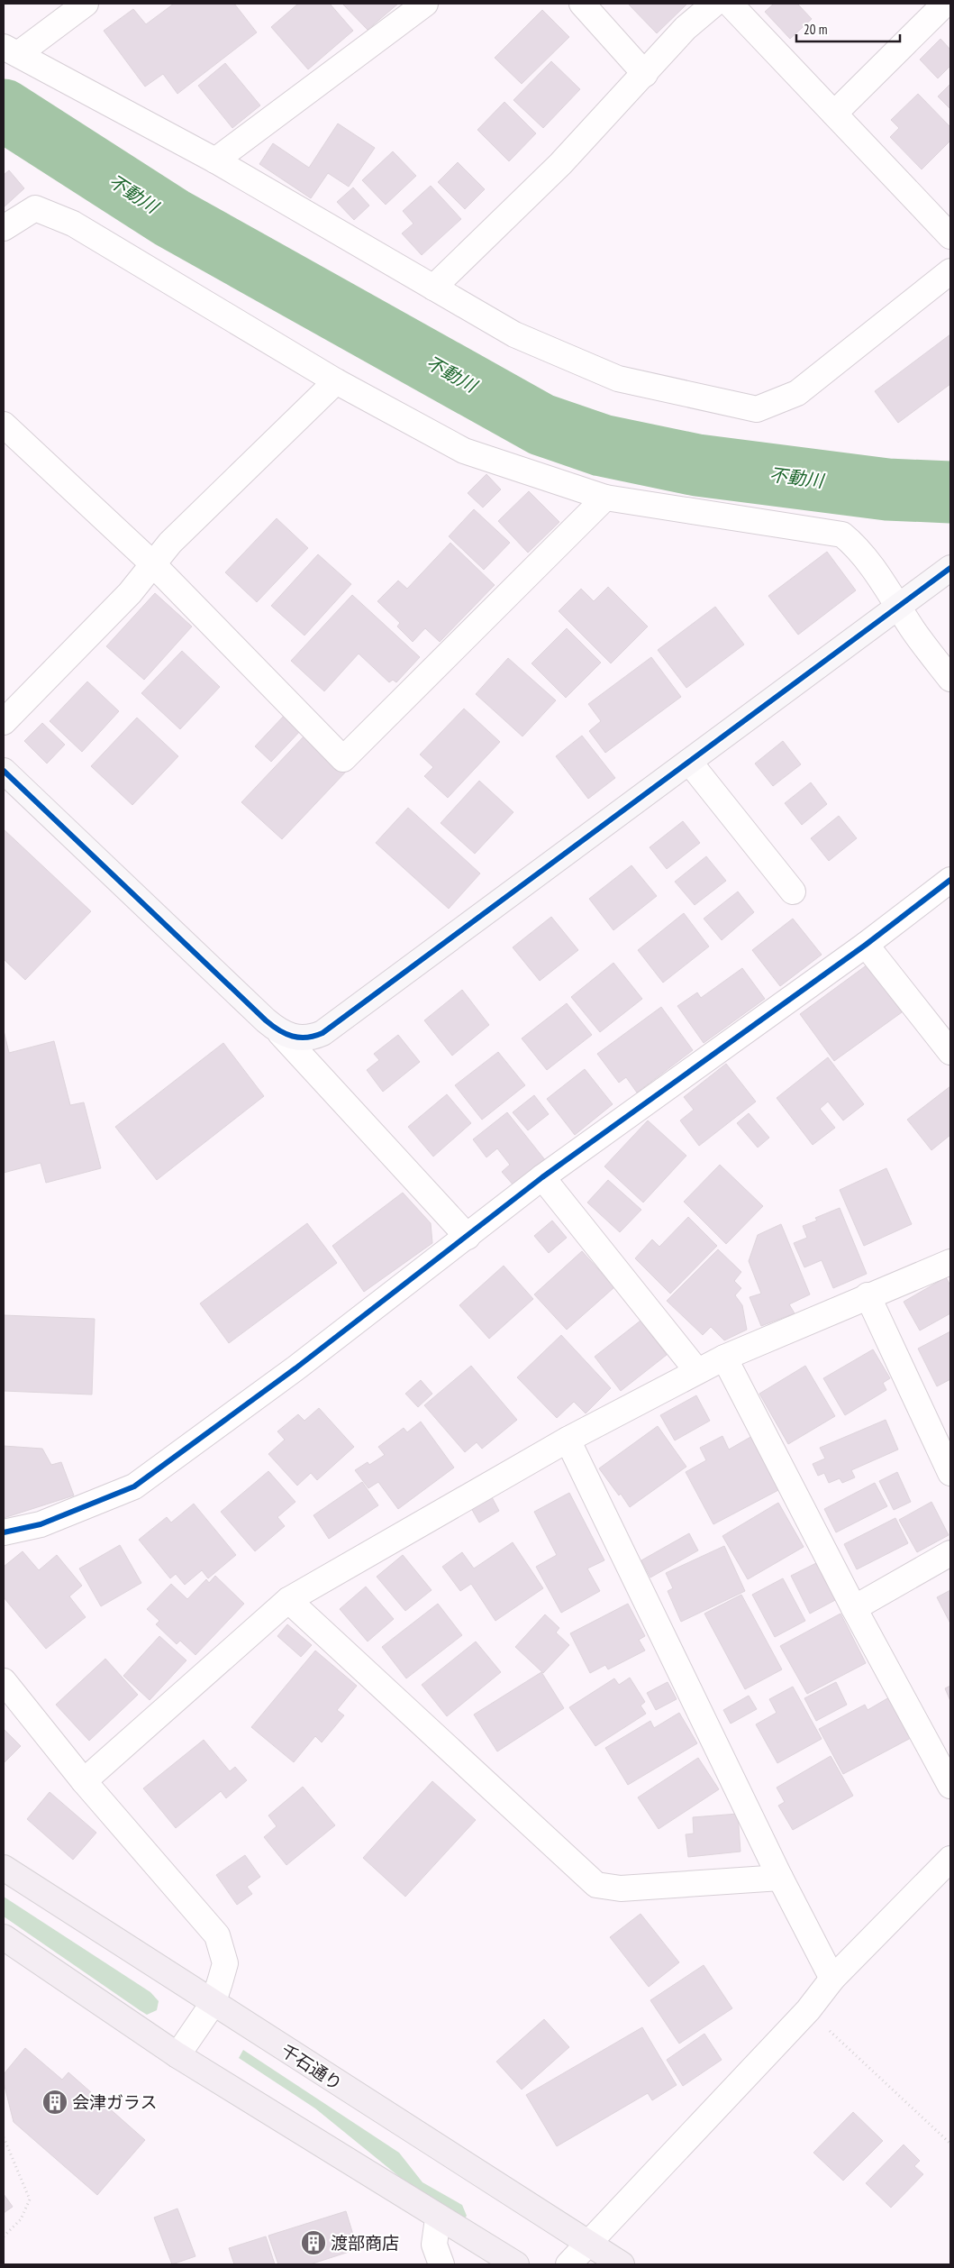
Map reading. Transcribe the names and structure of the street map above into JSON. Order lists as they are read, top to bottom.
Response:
{
  "streets": {
    "main road": ["千石通り"]
  },
  "water": ["不動川"],
  "places": {
    "building": ["会津ガラス", "渡部商店"]
  },
  "scale_bar": "20 m"
}
